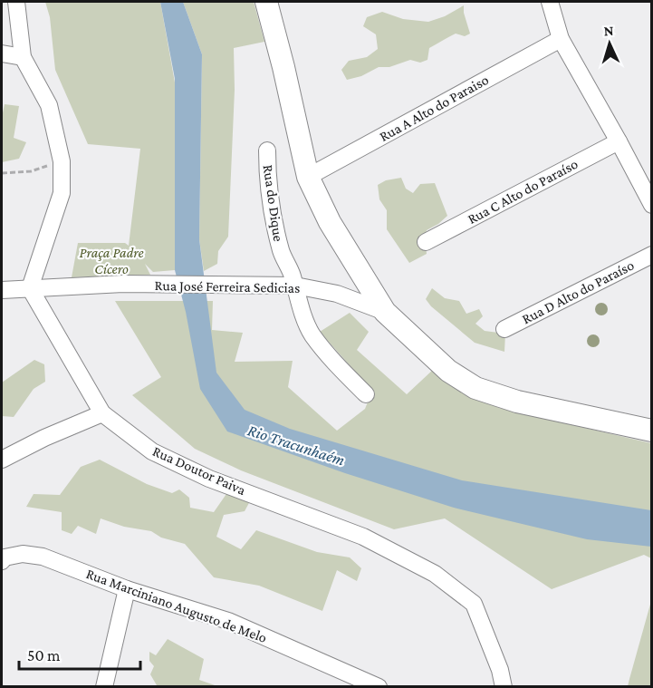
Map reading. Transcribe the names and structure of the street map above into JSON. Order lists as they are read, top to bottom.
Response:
{
  "streets": {
    "street": [
      "Rua A Alto do Paraiso",
      "Rua C Alto do Paraíso",
      "Rua do Dique",
      "Rua José Ferreira Sedicias",
      "Rua D Alto do Paraíso",
      "Rua Doutor Paiva",
      "Rua Marciniano Augusto de Melo"
    ]
  },
  "crossings": [
    ["Rua do Dique", "Rua José Ferreira Sedicias"],
    ["Rua José Ferreira Sedicias", "Rua Doutor Paiva"]
  ],
  "water": ["Rio Tracunhaém"],
  "parks": ["Praça Padre Cícero"],
  "scale_bar": "50 m",
  "north": "top"
}
